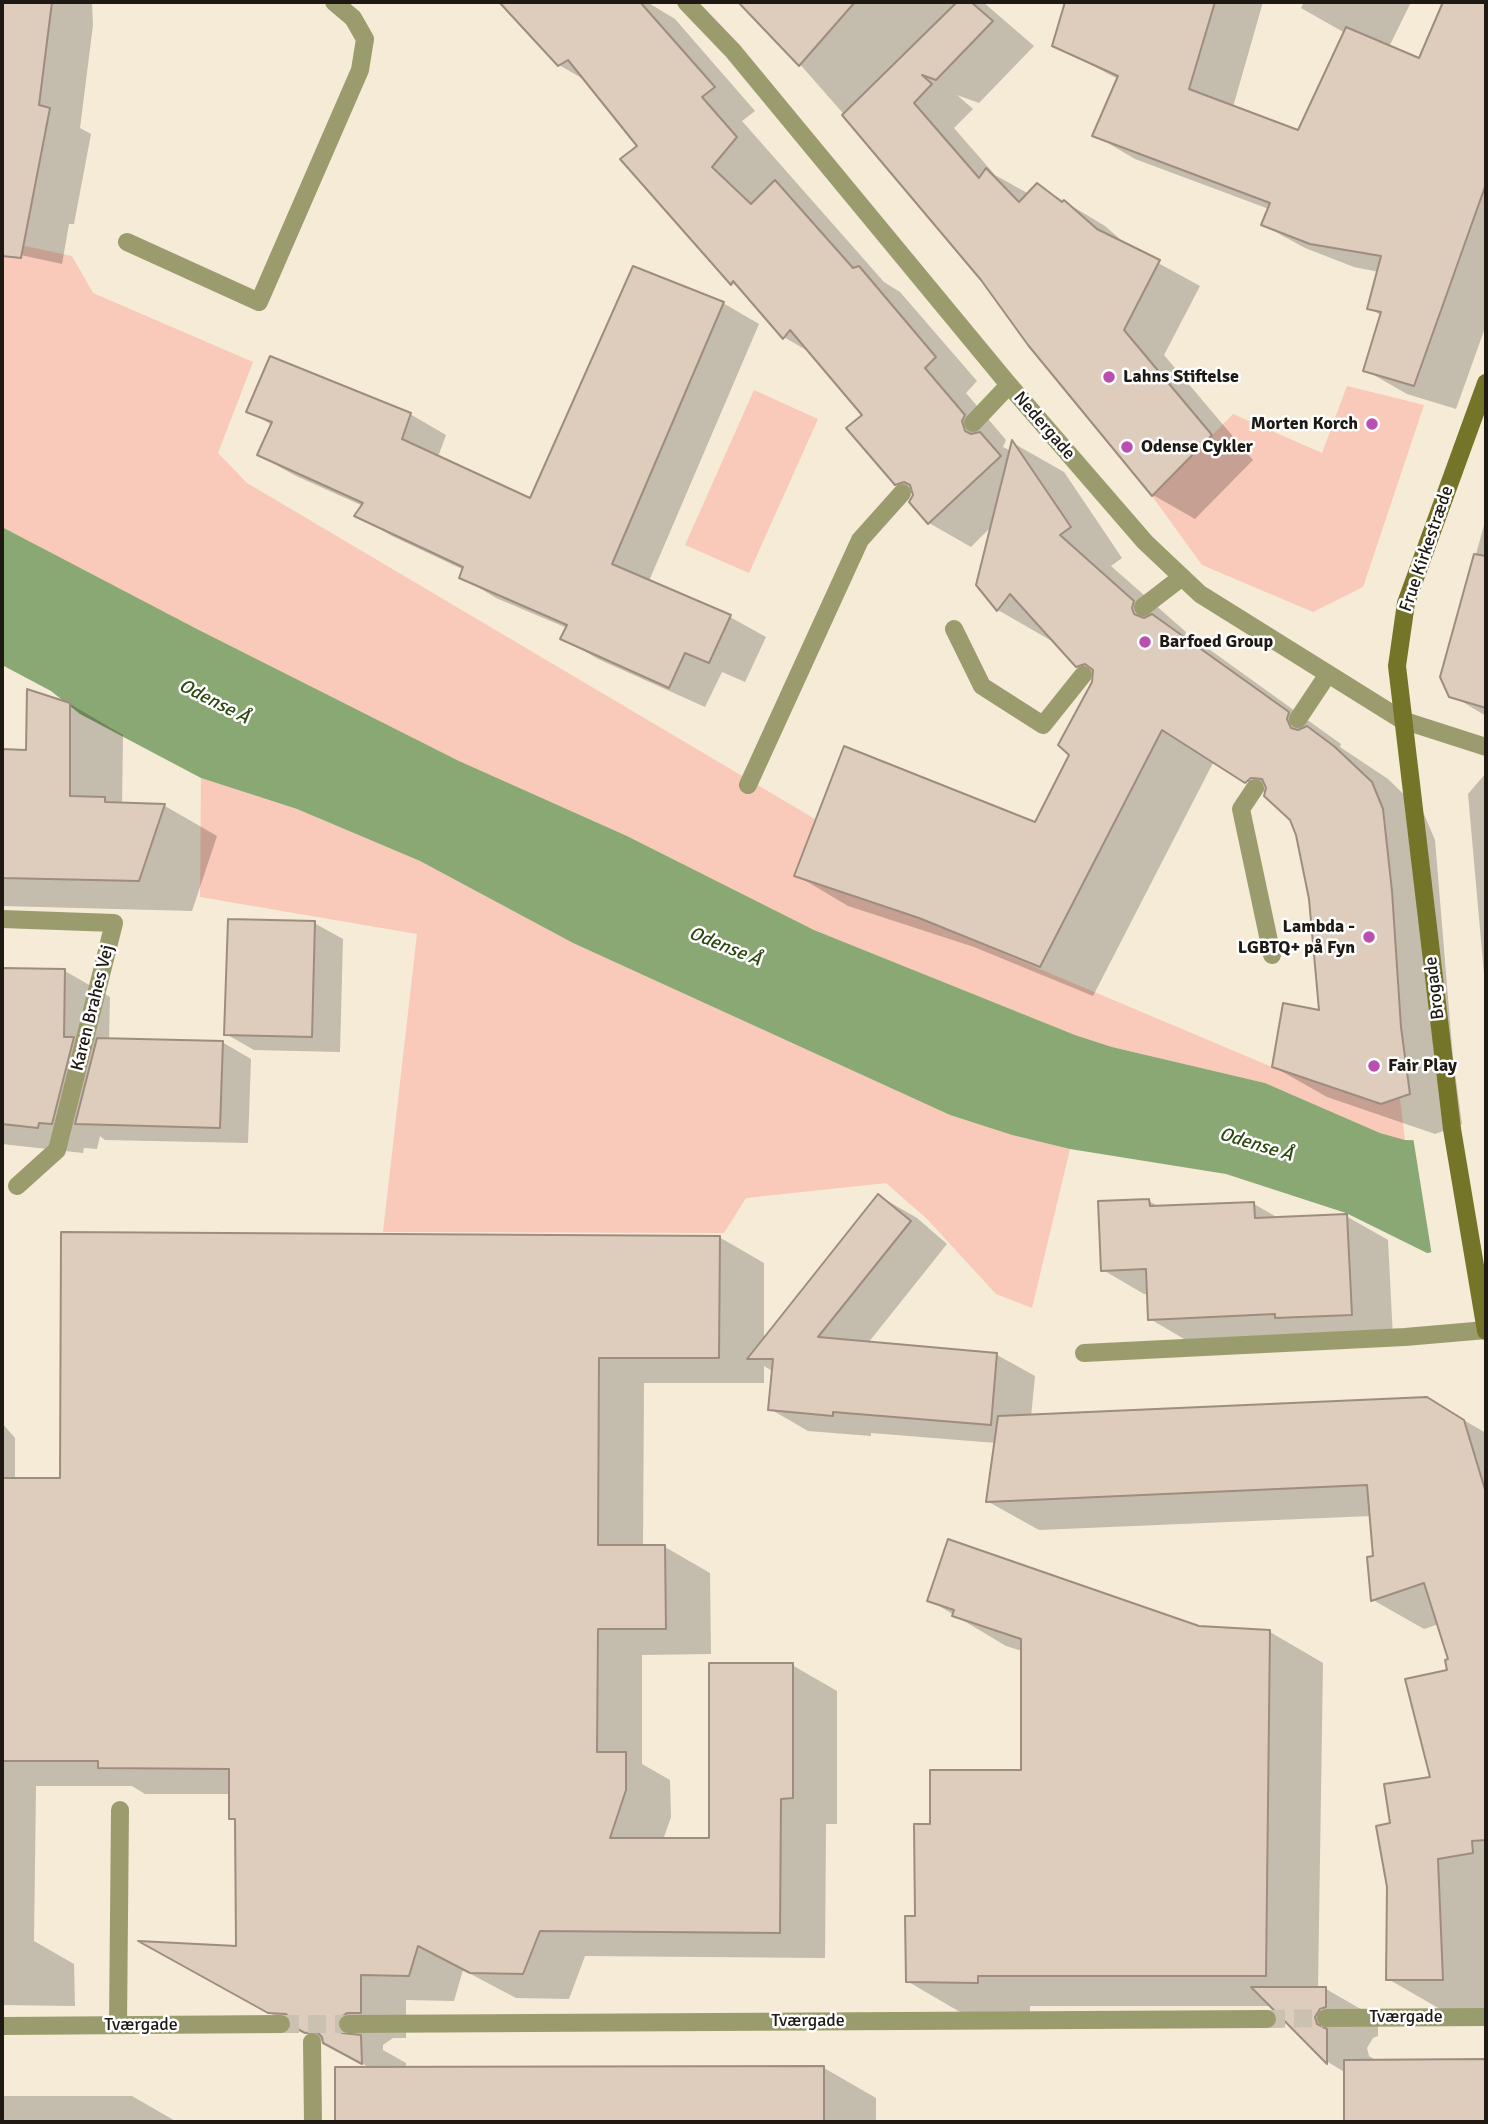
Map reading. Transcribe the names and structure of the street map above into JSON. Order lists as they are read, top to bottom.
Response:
{
  "streets": {
    "street": [
      "Nedergade",
      "Frue Kirkestræde",
      "Brogade",
      "Karen Brahes Vej",
      "Tværgade"
    ]
  },
  "crossings": [
    ["Nedergade", "Frue Kirkestræde"],
    ["Nedergade", "Brogade"],
    ["Frue Kirkestræde", "Brogade"]
  ],
  "water": ["Odense Å"],
  "places": [
    "Lahns Stiftelse",
    "Morten Korch",
    "Odense Cykler",
    "Barfoed Group",
    "Lambda - LGBTQ+ på Fyn",
    "Fair Play"
  ]
}
